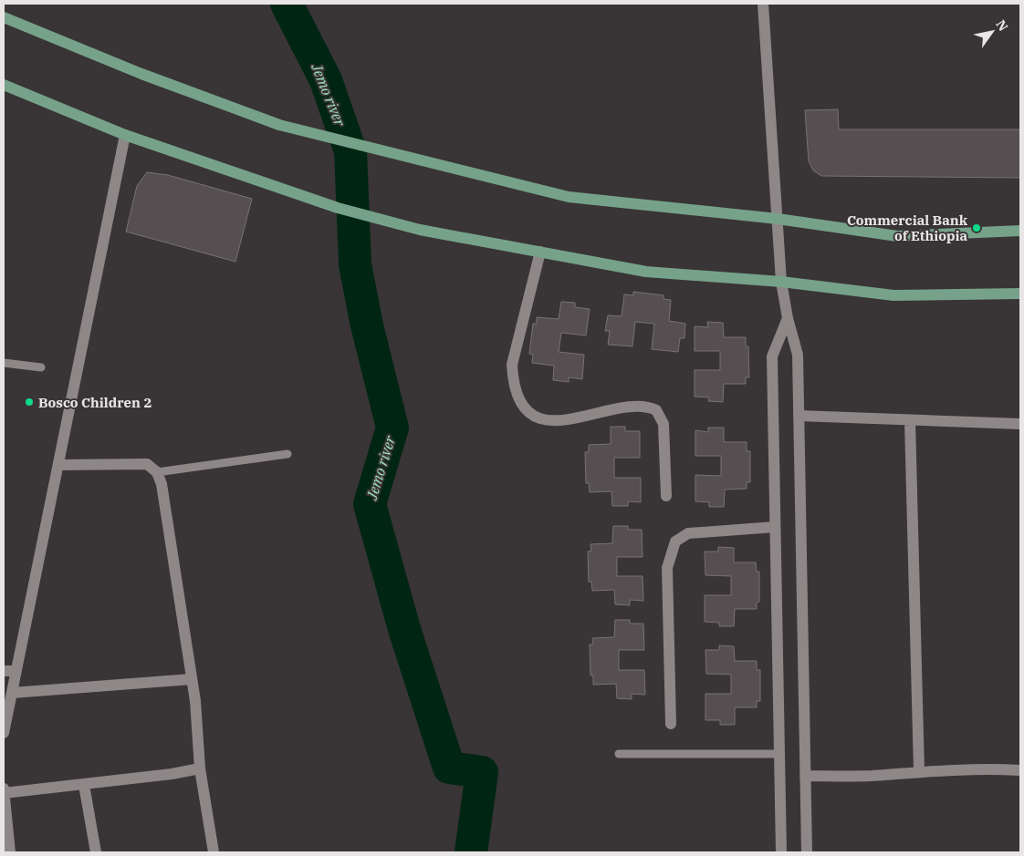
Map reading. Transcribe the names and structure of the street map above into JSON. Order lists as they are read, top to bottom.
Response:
{
  "water": ["Jemo river"],
  "places": ["Commercial Bank of Ethiopia", "Bosco Children 2"],
  "north": "top right"
}
